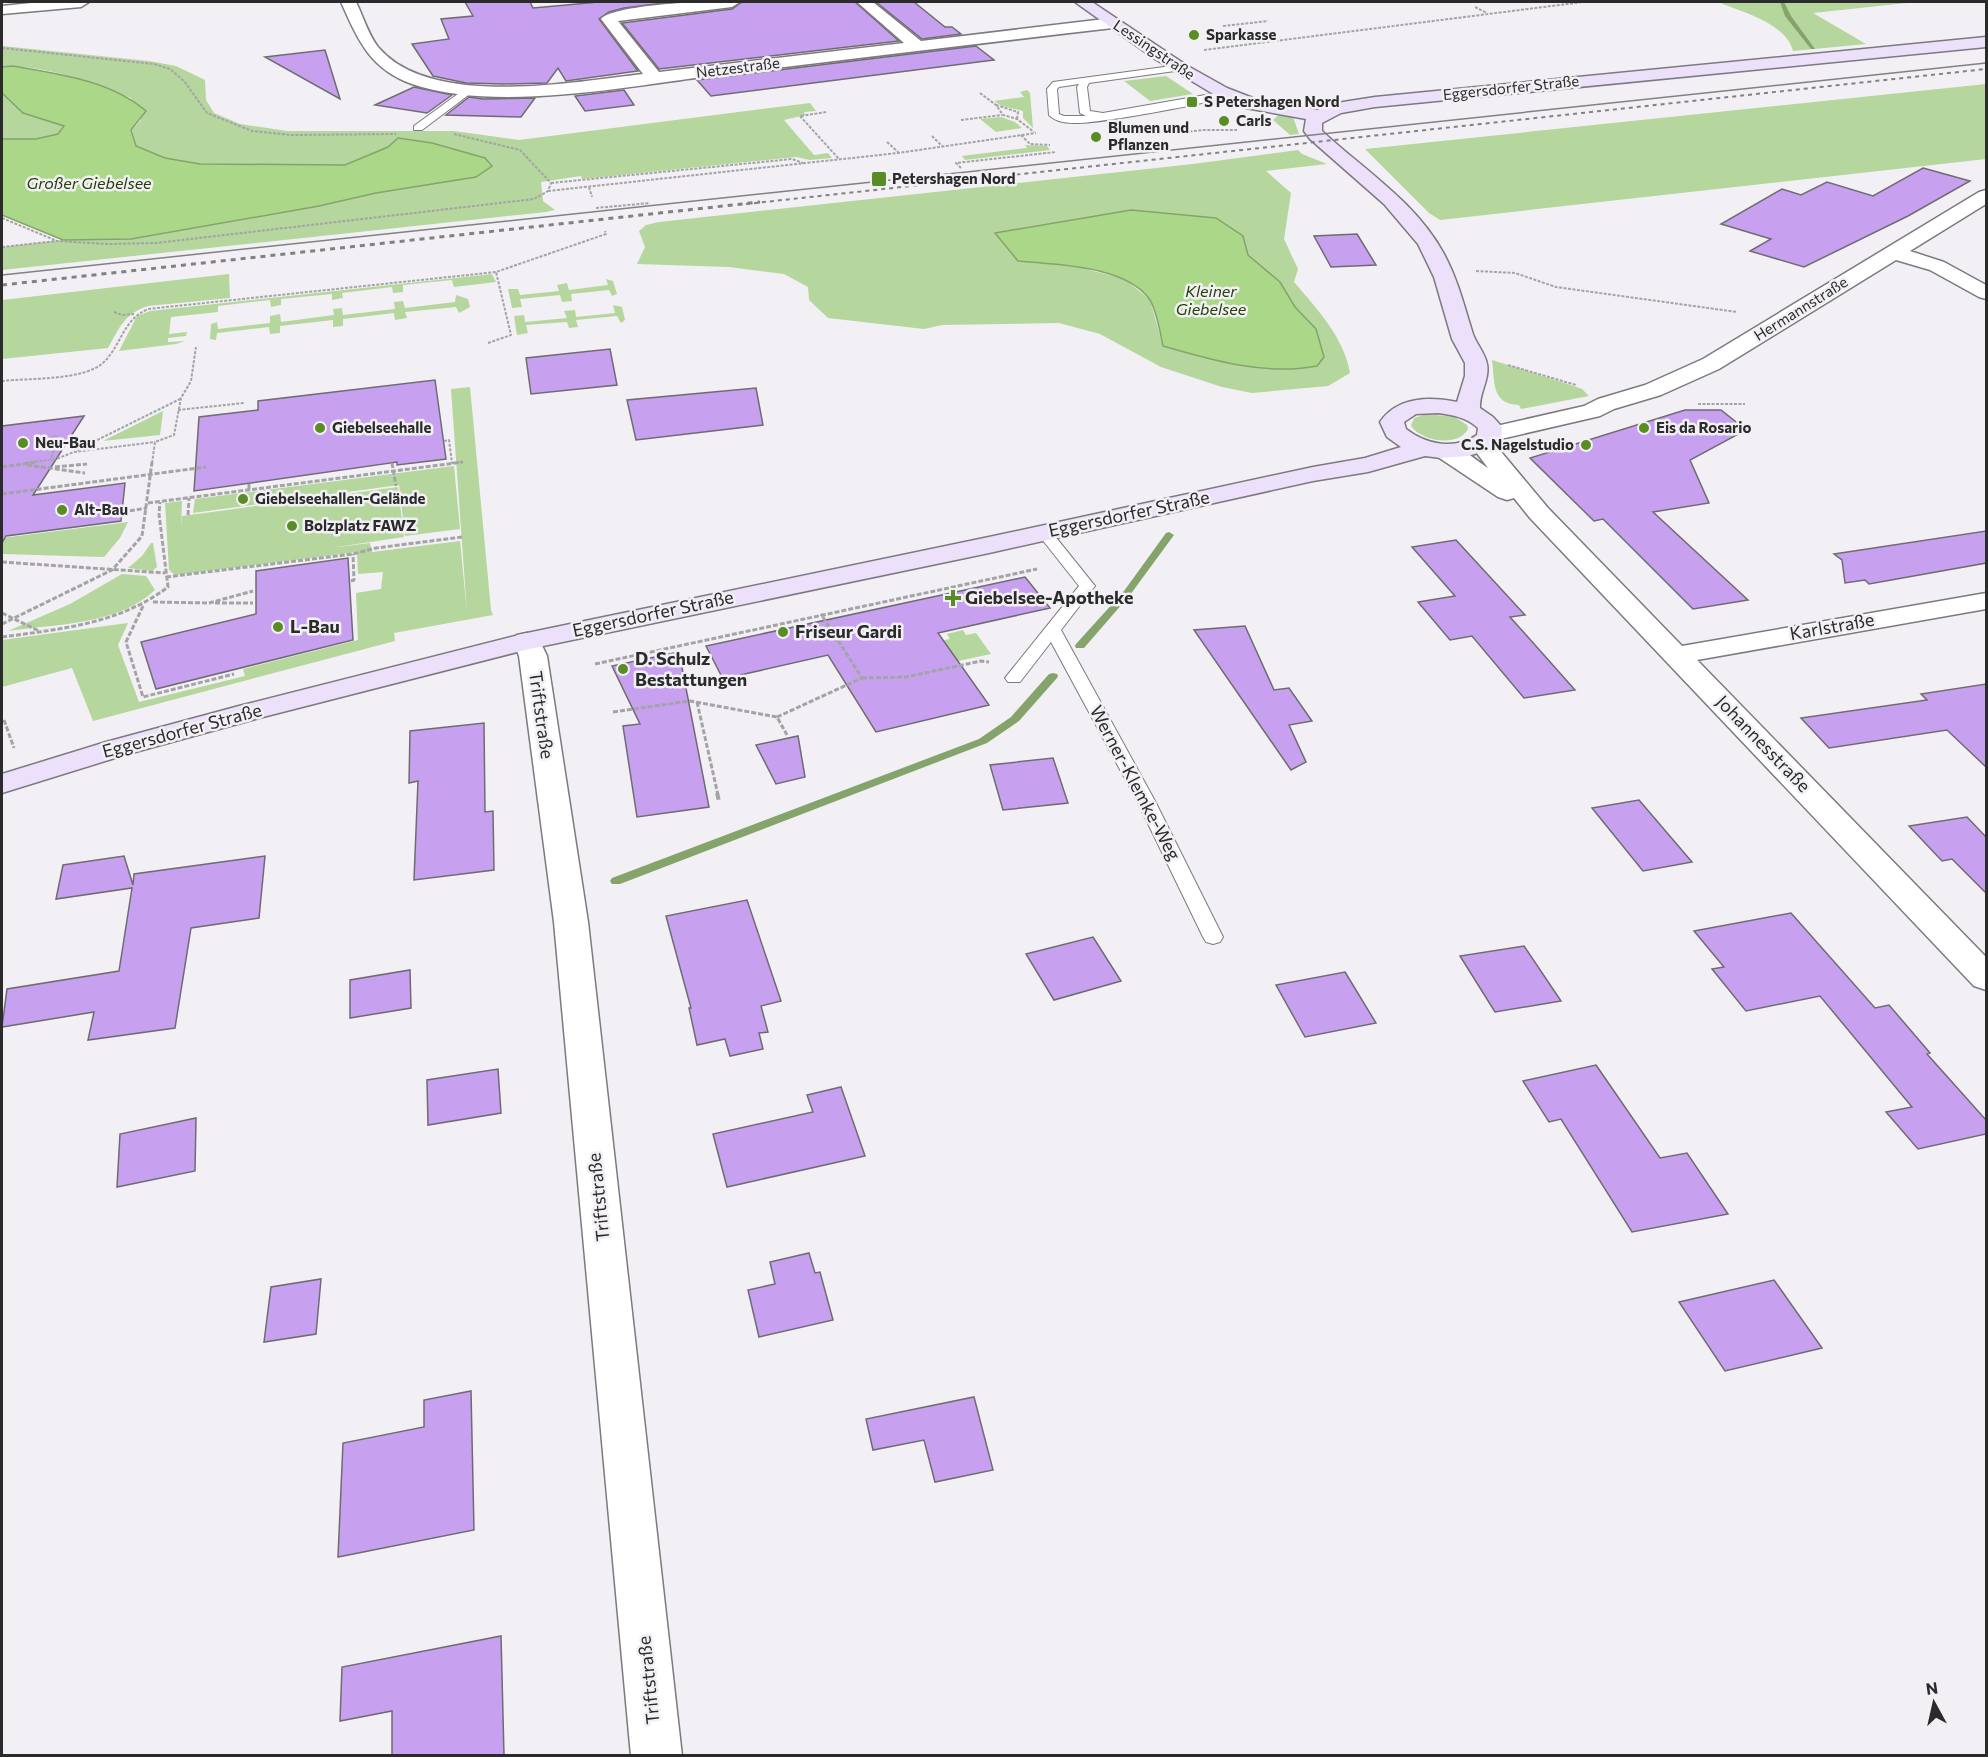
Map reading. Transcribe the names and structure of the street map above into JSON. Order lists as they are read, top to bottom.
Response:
{
  "streets": {
    "street": [
      "Lessingstraße",
      "Netzestraße",
      "Eggersdorfer Straße",
      "Hermannstraße",
      "Karlstraße",
      "Triftstraße",
      "Johannesstraße"
    ],
    "lane": ["Werner-Klemke-Weg"]
  },
  "crossings": [
    ["Lessingstraße", "Netzestraße"],
    ["Lessingstraße", "Eggersdorfer Straße"],
    ["Eggersdorfer Straße", "Hermannstraße"],
    ["Eggersdorfer Straße", "Triftstraße"],
    ["Eggersdorfer Straße", "Johannesstraße"],
    ["Hermannstraße", "Johannesstraße"],
    ["Karlstraße", "Johannesstraße"]
  ],
  "water": ["Großer Giebelsee", "Kleiner Giebelsee"],
  "places": {
    "other": [
      "Sparkasse",
      "Carls",
      "Blumen und Pflanzen",
      "Giebelseehalle",
      "Eis da Rosario",
      "Neu-Bau",
      "C.S. Nagelstudio",
      "Giebelseehallen-Gelände",
      "Alt-Bau",
      "Bolzplatz FAWZ",
      "L-Bau",
      "Friseur Gardi",
      "D. Schulz Bestattungen"
    ],
    "transit": ["S Petershagen Nord", "Petershagen Nord"],
    "health": ["Giebelsee-Apotheke"]
  },
  "north": "top"
}
